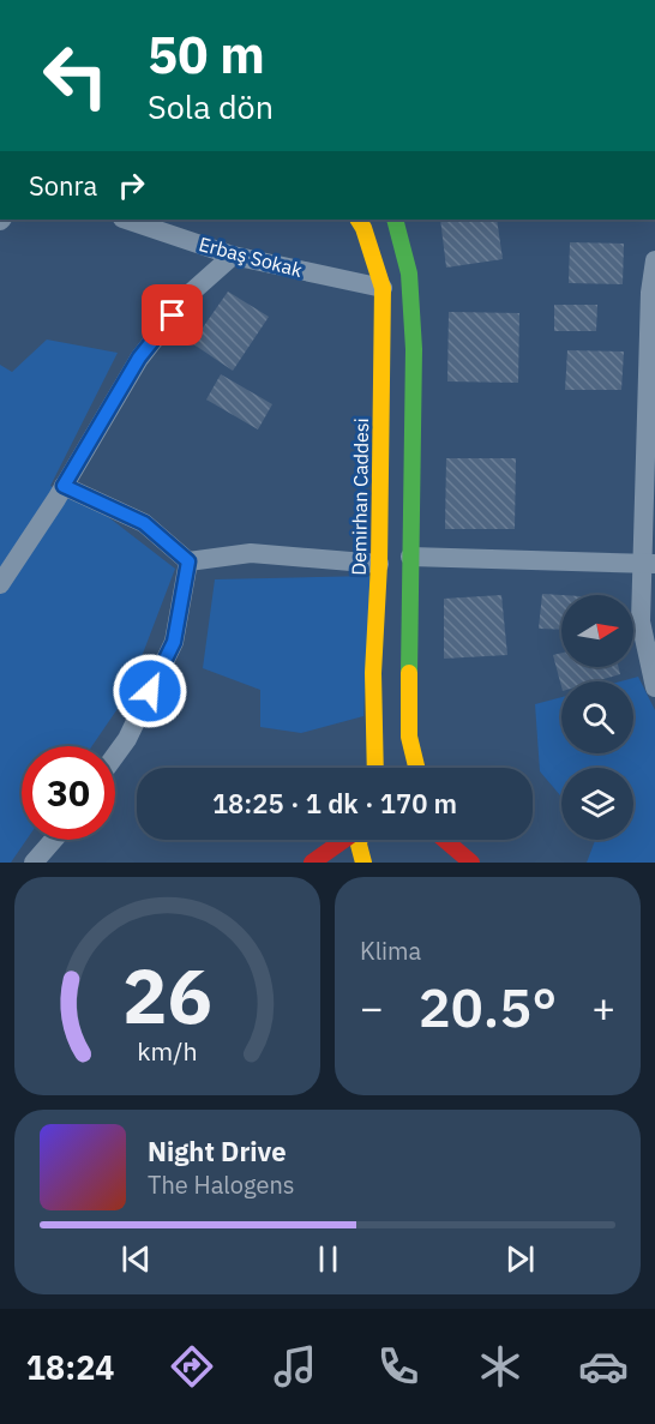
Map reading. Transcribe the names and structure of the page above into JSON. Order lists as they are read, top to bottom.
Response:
{
  "streets": {
    "main road": ["Demirhan Caddesi"],
    "street": ["Erbaş Sokak"]
  },
  "crossings": [
    ["Erbaş Sokak", "Demirhan Caddesi"]
  ],
  "north": "right",
  "page": {
    "turn": ["50 m", "Sola dön"],
    "then": "Sonra",
    "limit": "30",
    "trip": "18:25 · 1 dk · 170 m",
    "tile": "Klima",
    "heat": ["−", "20.5°", "+"],
    "song": ["Night Drive", "The Halogens"],
    "tabs": "18:24",
    "gauge": ["26", "km/h"]
  }
}
